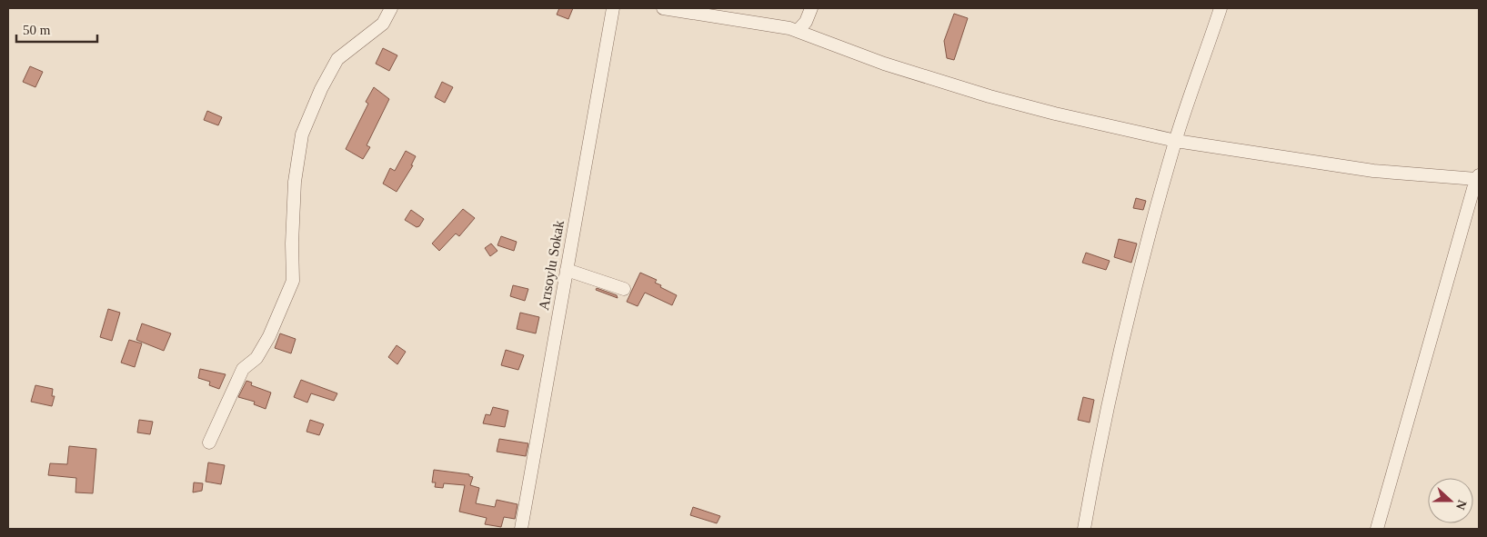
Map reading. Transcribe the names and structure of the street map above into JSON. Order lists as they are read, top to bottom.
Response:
{
  "streets": {
    "street": ["Arısoylu Sokak"]
  },
  "scale_bar": "50 m",
  "north": "right"
}
